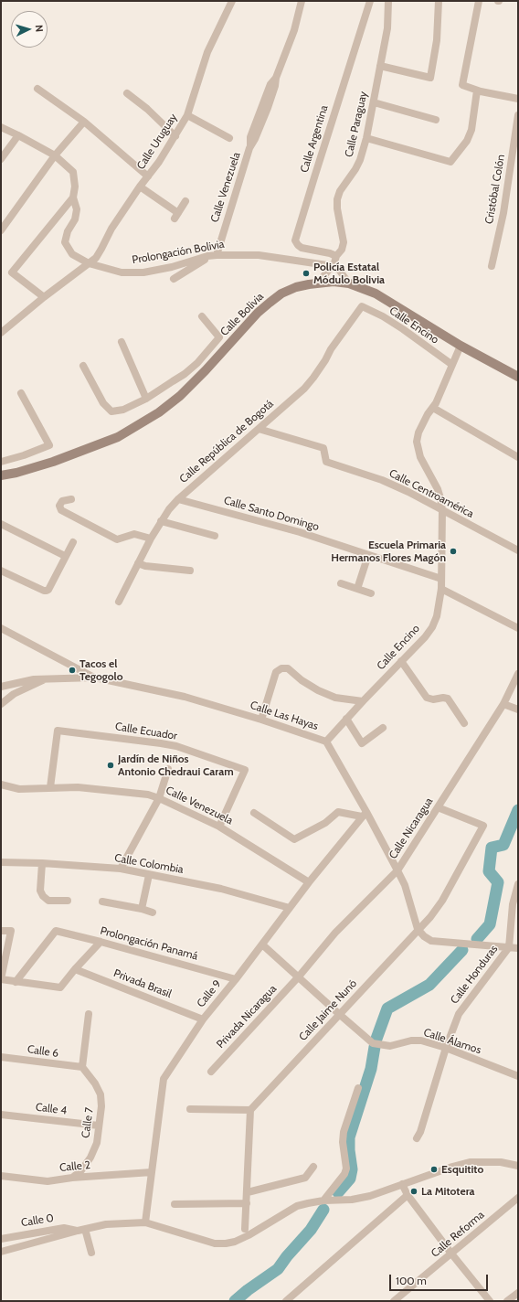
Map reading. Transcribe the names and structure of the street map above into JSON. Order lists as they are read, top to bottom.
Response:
{
  "streets": {
    "main road": ["Calle Bolivia"],
    "street": [
      "Calle Paraguay",
      "Calle Argentina",
      "Calle Uruguay",
      "Calle Venezuela",
      "Cristóbal Colón",
      "Prolongación Bolivia",
      "Calle Encino",
      "Calle República de Bogotá",
      "Calle Centroamérica",
      "Calle Santo Domingo",
      "Calle Las Hayas",
      "Calle Ecuador",
      "Calle Nicaragua",
      "Calle Colombia",
      "Prolongación Panamá",
      "Calle Honduras",
      "Privada Brasil",
      "Calle 9",
      "Calle Jaime Nunó",
      "Privada Nicaragua",
      "Calle Álamos",
      "Calle 6",
      "Calle 4",
      "Calle 7",
      "Calle 2",
      "Calle 0",
      "Calle Reforma"
    ]
  },
  "crossings": [
    ["Calle Paraguay", "Calle Argentina"],
    ["Calle Paraguay", "Prolongación Bolivia"],
    ["Calle Paraguay", "Calle Bolivia"],
    ["Calle Uruguay", "Prolongación Bolivia"],
    ["Calle Venezuela", "Prolongación Bolivia"],
    ["Calle Venezuela", "Calle Ecuador"],
    ["Calle Venezuela", "Calle 9"],
    ["Calle Bolivia", "Calle Encino"],
    ["Calle Encino", "Calle República de Bogotá"],
    ["Calle Encino", "Calle Centroamérica"],
    ["Calle Encino", "Calle Santo Domingo"],
    ["Calle Encino", "Calle Las Hayas"],
    ["Calle República de Bogotá", "Calle Centroamérica"],
    ["Calle República de Bogotá", "Calle Santo Domingo"],
    ["Calle Las Hayas", "Calle Nicaragua"],
    ["Calle Las Hayas", "Calle 9"],
    ["Calle Las Hayas", "Calle Jaime Nunó"],
    ["Calle Nicaragua", "Calle Jaime Nunó"],
    ["Calle Nicaragua", "Privada Nicaragua"],
    ["Calle Nicaragua", "Calle Álamos"],
    ["Calle Colombia", "Calle 9"],
    ["Prolongación Panamá", "Calle 9"],
    ["Calle Honduras", "Calle Álamos"],
    ["Privada Brasil", "Calle 9"],
    ["Calle 9", "Calle Álamos"],
    ["Calle 9", "Calle 2"],
    ["Calle Jaime Nunó", "Calle Álamos"],
    ["Privada Nicaragua", "Calle Álamos"],
    ["Calle 6", "Calle 7"],
    ["Calle 4", "Calle 7"],
    ["Calle 7", "Calle 2"]
  ],
  "places": [
    "Policía Estatal Módulo Bolivia",
    "Escuela Primaria Hermanos Flores Magón",
    "Tacos el Tegogolo",
    "Jardín de Niños Antonio Chedraui Caram",
    "Esquitito",
    "La Mitotera"
  ],
  "scale_bar": "100 m",
  "north": "right"
}
